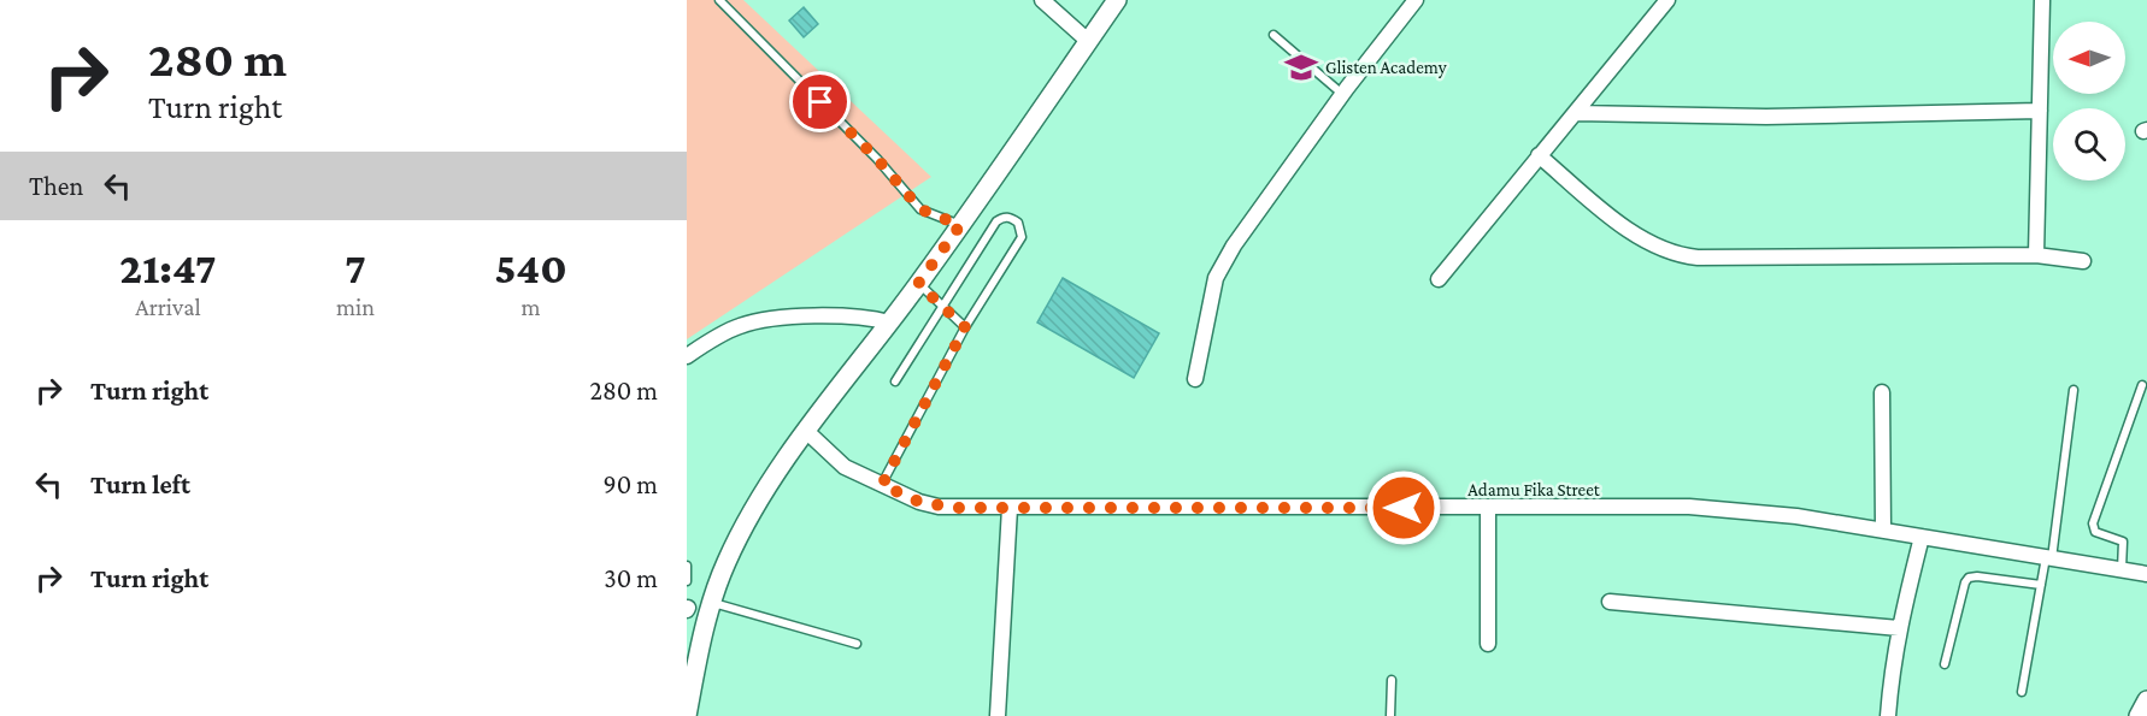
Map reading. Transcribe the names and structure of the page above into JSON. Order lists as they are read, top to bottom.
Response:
{
  "streets": {
    "street": ["Adamu Fika Street"]
  },
  "places": {
    "school or university": ["Glisten Academy"]
  },
  "north": "left",
  "page": {
    "turn": ["280 m", "Turn right"],
    "then": "Then",
    "eta": [
      "21:47",
      "Arrival",
      "7",
      "min",
      "540",
      "m"
    ],
    "list": [
      {
        "name": "Turn right",
        "value": "280 m"
      },
      {
        "name": "Turn left",
        "value": "90 m"
      },
      {
        "name": "Turn right",
        "value": "30 m"
      }
    ]
  }
}
